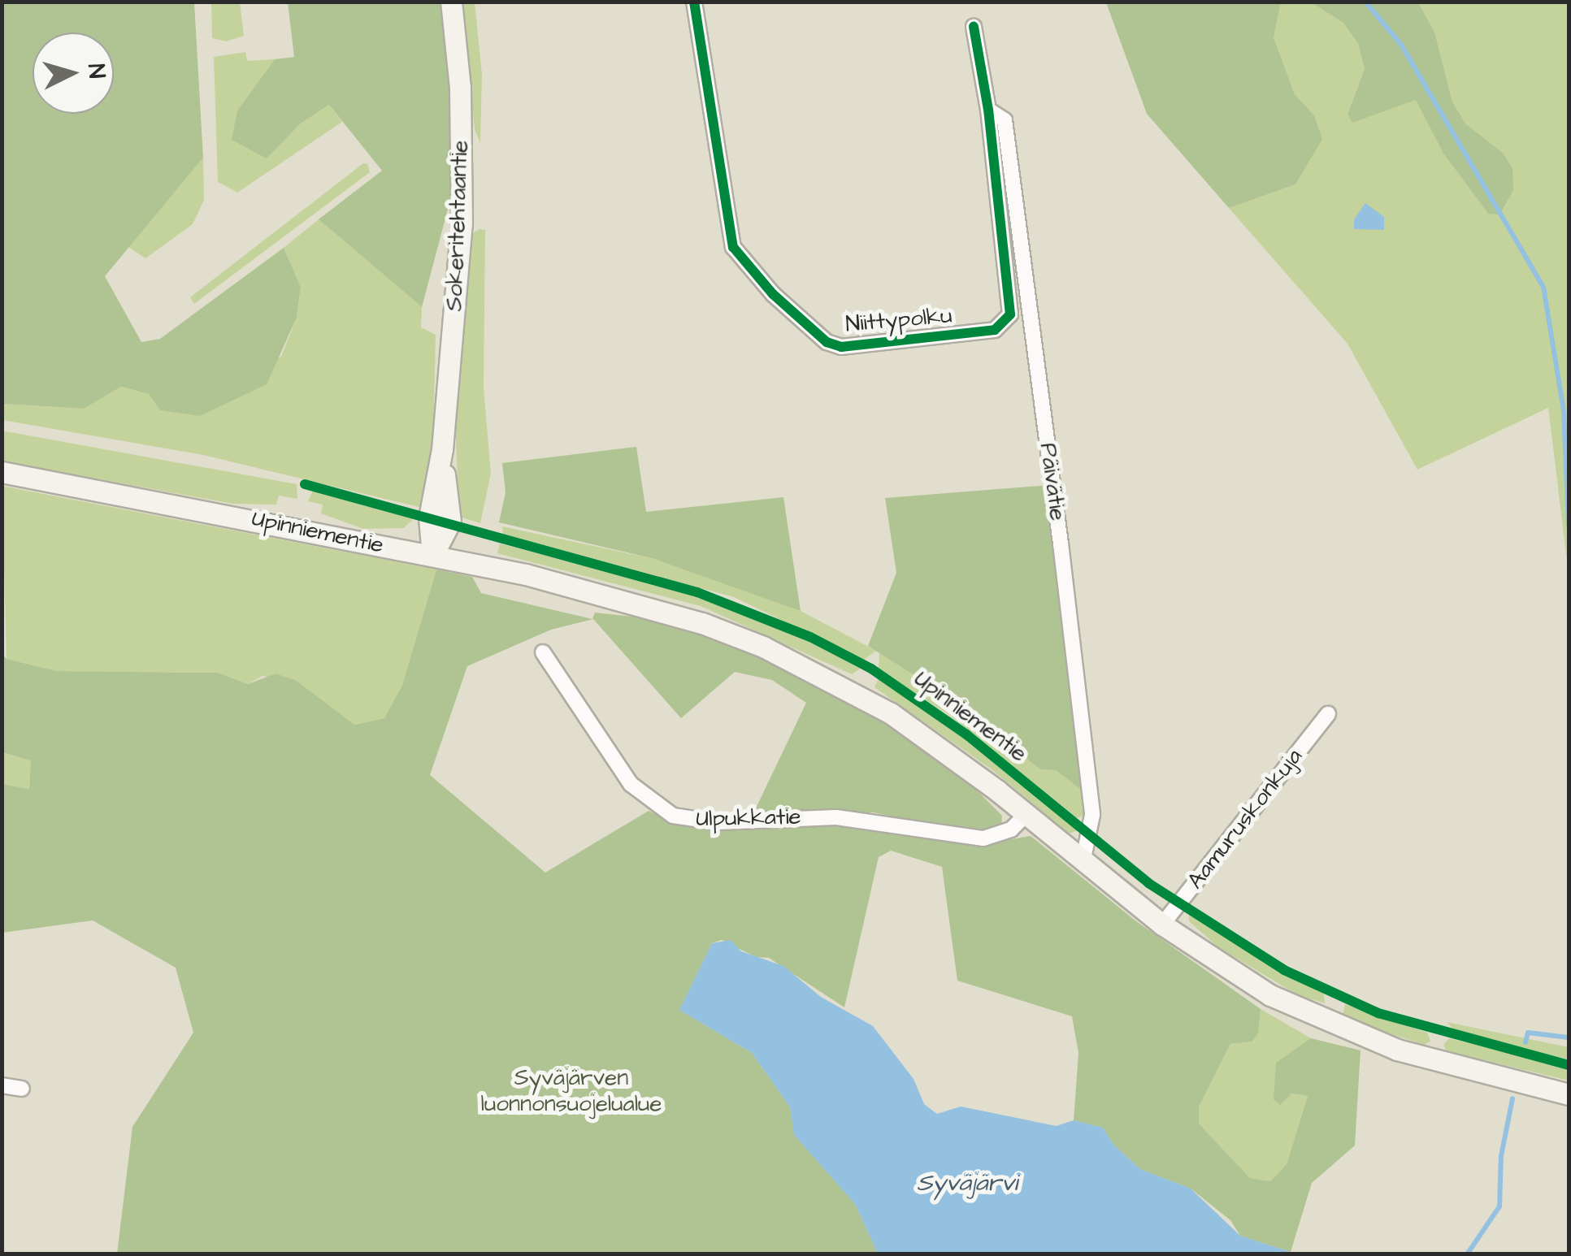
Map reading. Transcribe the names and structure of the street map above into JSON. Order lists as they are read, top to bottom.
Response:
{
  "streets": {
    "main road": ["Sokeritehtaantie", "Upinniementie"],
    "street": [
      "Niittypolku",
      "Päivätie",
      "Ulpukkatie",
      "Aamuruskonkuja"
    ]
  },
  "crossings": [
    ["Sokeritehtaantie", "Upinniementie"],
    ["Niittypolku", "Päivätie"],
    ["Päivätie", "Upinniementie"],
    ["Upinniementie", "Ulpukkatie"],
    ["Upinniementie", "Aamuruskonkuja"]
  ],
  "water": ["Syväjärvi"],
  "parks": ["Syväjärven luonnonsuojelualue"],
  "north": "right"
}
